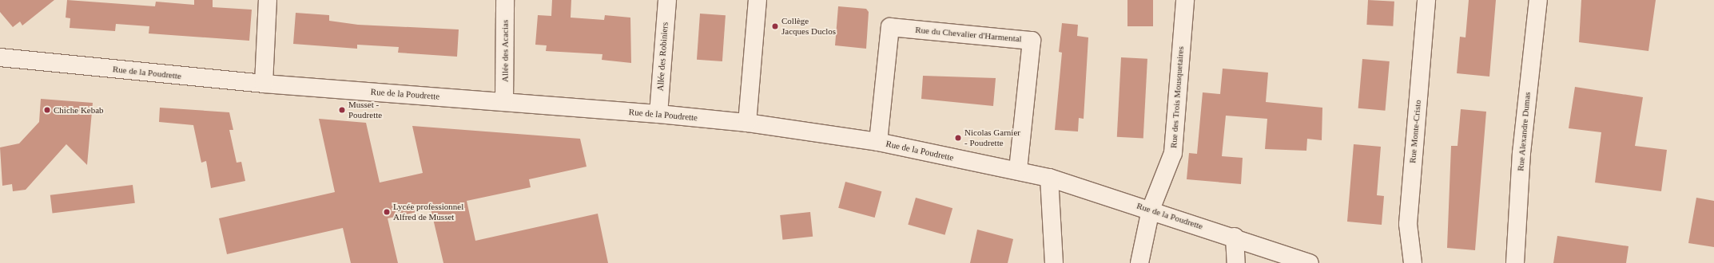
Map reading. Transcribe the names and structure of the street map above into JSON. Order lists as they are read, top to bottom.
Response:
{
  "streets": {
    "street": [
      "Rue du Chevalier d'Harmental",
      "Allée des Acacias",
      "Allée des Robiniers",
      "Rue de la Poudrette",
      "Rue des Trois Mousquetaires",
      "Rue Monte-Cristo",
      "Rue Alexandre Dumas"
    ]
  },
  "crossings": [
    ["Rue du Chevalier d'Harmental", "Rue de la Poudrette"],
    ["Allée des Acacias", "Rue de la Poudrette"],
    ["Allée des Robiniers", "Rue de la Poudrette"],
    ["Rue de la Poudrette", "Rue des Trois Mousquetaires"]
  ],
  "places": [
    "Collège Jacques Duclos",
    "Chiche Kebab",
    "Musset - Poudrette",
    "Nicolas Garnier - Poudrette",
    "Lycée professionnel Alfred de Musset"
  ]
}
